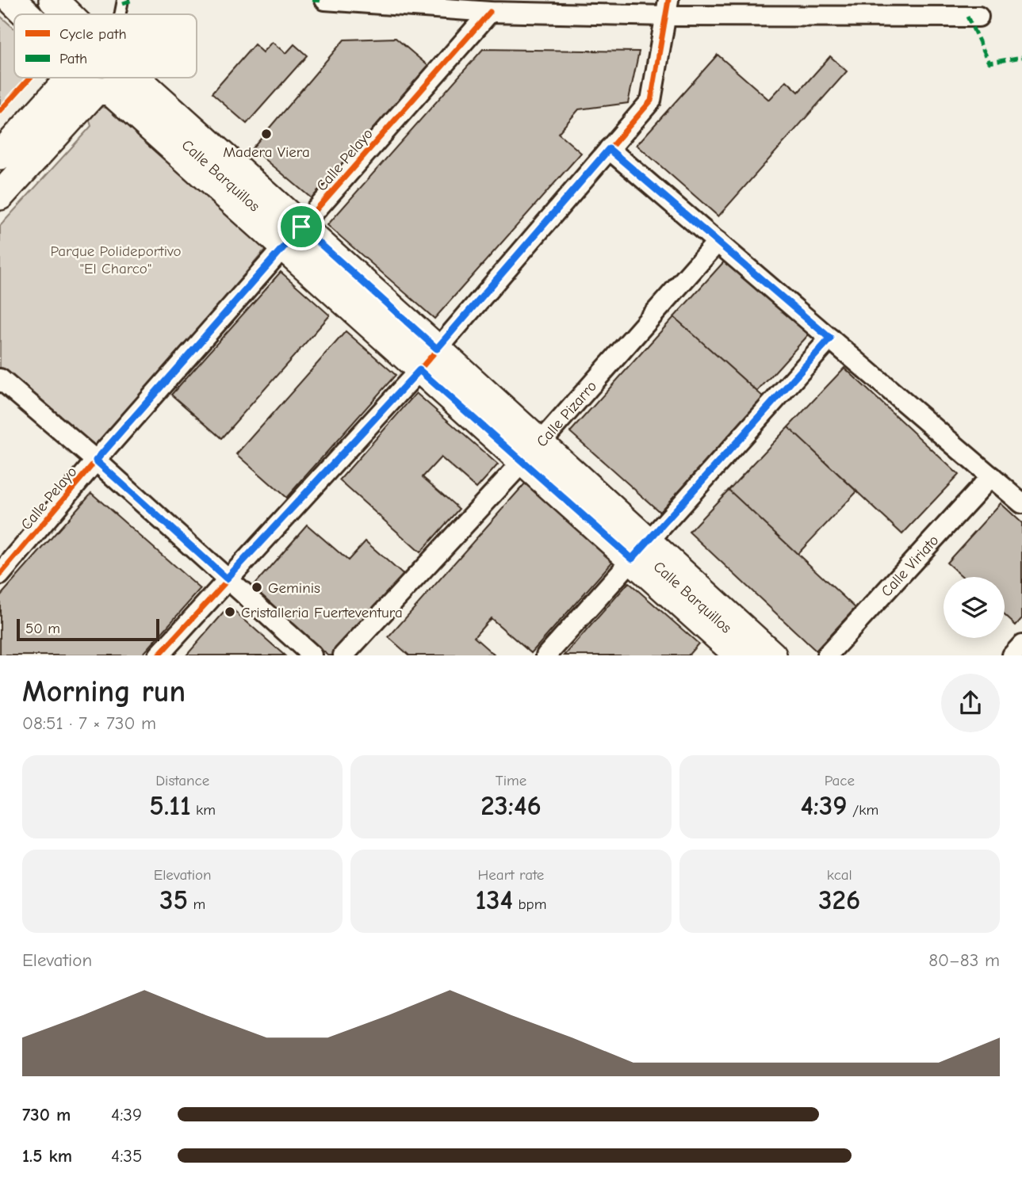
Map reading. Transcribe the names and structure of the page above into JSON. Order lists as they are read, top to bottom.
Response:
{
  "streets": {
    "main road": ["Calle Barquillos"],
    "street": ["Calle Pelayo", "Calle Pizarro", "Calle Viriato"]
  },
  "crossings": [
    ["Calle Pelayo", "Calle Barquillos"],
    ["Calle Barquillos", "Calle Pizarro"]
  ],
  "parks": ["Parque Polideportivo \"El Charco\""],
  "places": ["Madera Viera", "Geminis", "Cristalleria Fuerteventura"],
  "legend": ["Cycle path", "Path"],
  "scale_bar": "50 m",
  "page": {
    "scale": "50 m",
    "heading": ["Morning run", "08:51 · 7 × 730 m"],
    "stats": [
      ["Distance", "5.11 km"],
      ["Time", "23:46"],
      ["Pace", "4:39 /km"],
      ["Elevation", "35 m"],
      ["Heart rate", "134 bpm"],
      ["kcal", "326"]
    ],
    "chart": ["Elevation", "80–83 m"],
    "list": [
      {
        "name": "730 m",
        "note": "4:39"
      },
      {
        "name": "1.5 km",
        "note": "4:35"
      }
    ]
  }
}
